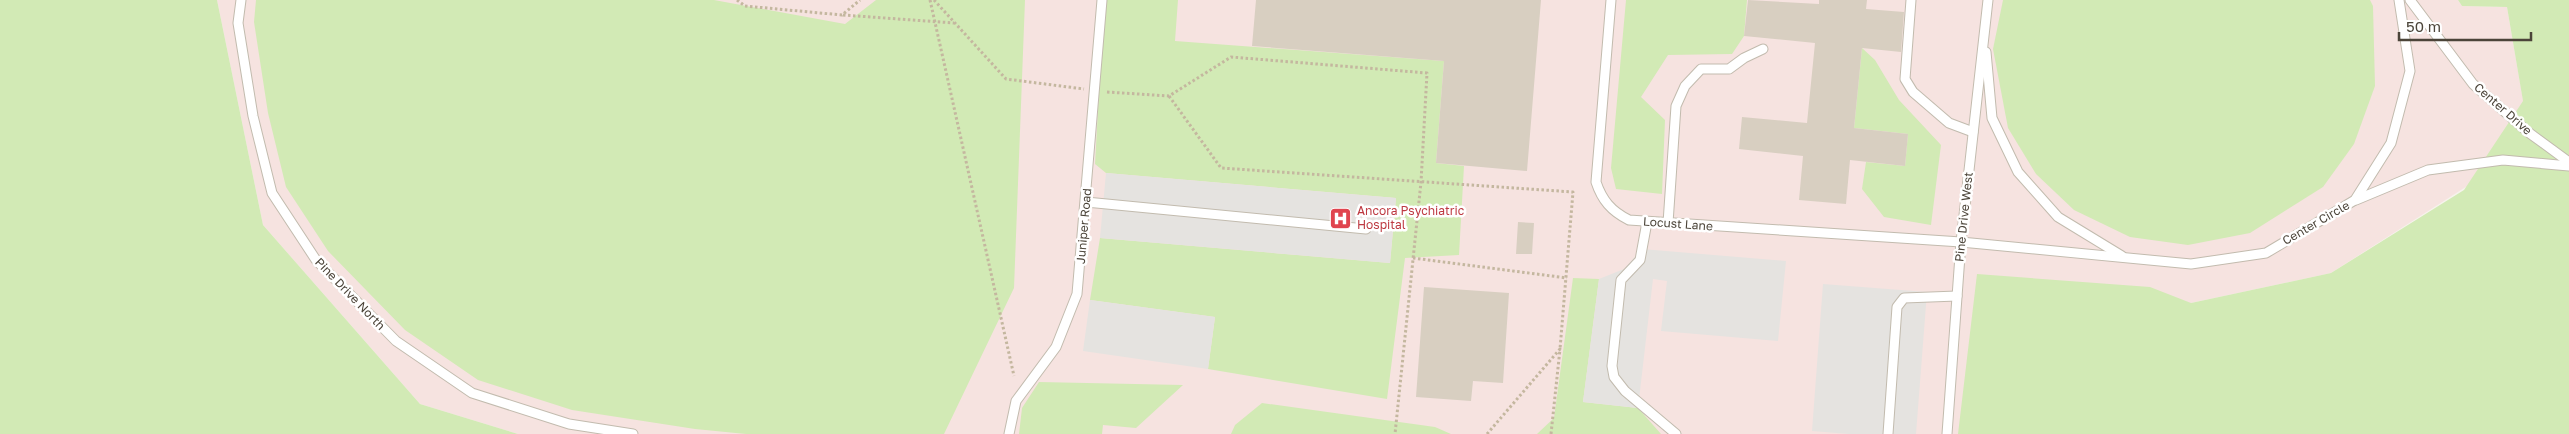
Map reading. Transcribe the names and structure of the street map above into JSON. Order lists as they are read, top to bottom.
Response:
{
  "streets": {
    "lane": [
      "Center Drive",
      "Pine Drive West",
      "Center Circle",
      "Locust Lane",
      "Juniper Road",
      "Pine Drive North"
    ]
  },
  "crossings": [
    ["Center Drive", "Center Circle"],
    ["Pine Drive West", "Center Circle"],
    ["Pine Drive West", "Locust Lane"],
    ["Center Circle", "Locust Lane"]
  ],
  "places": {
    "hospital": ["Ancora Psychiatric Hospital"]
  },
  "scale_bar": "50 m"
}
